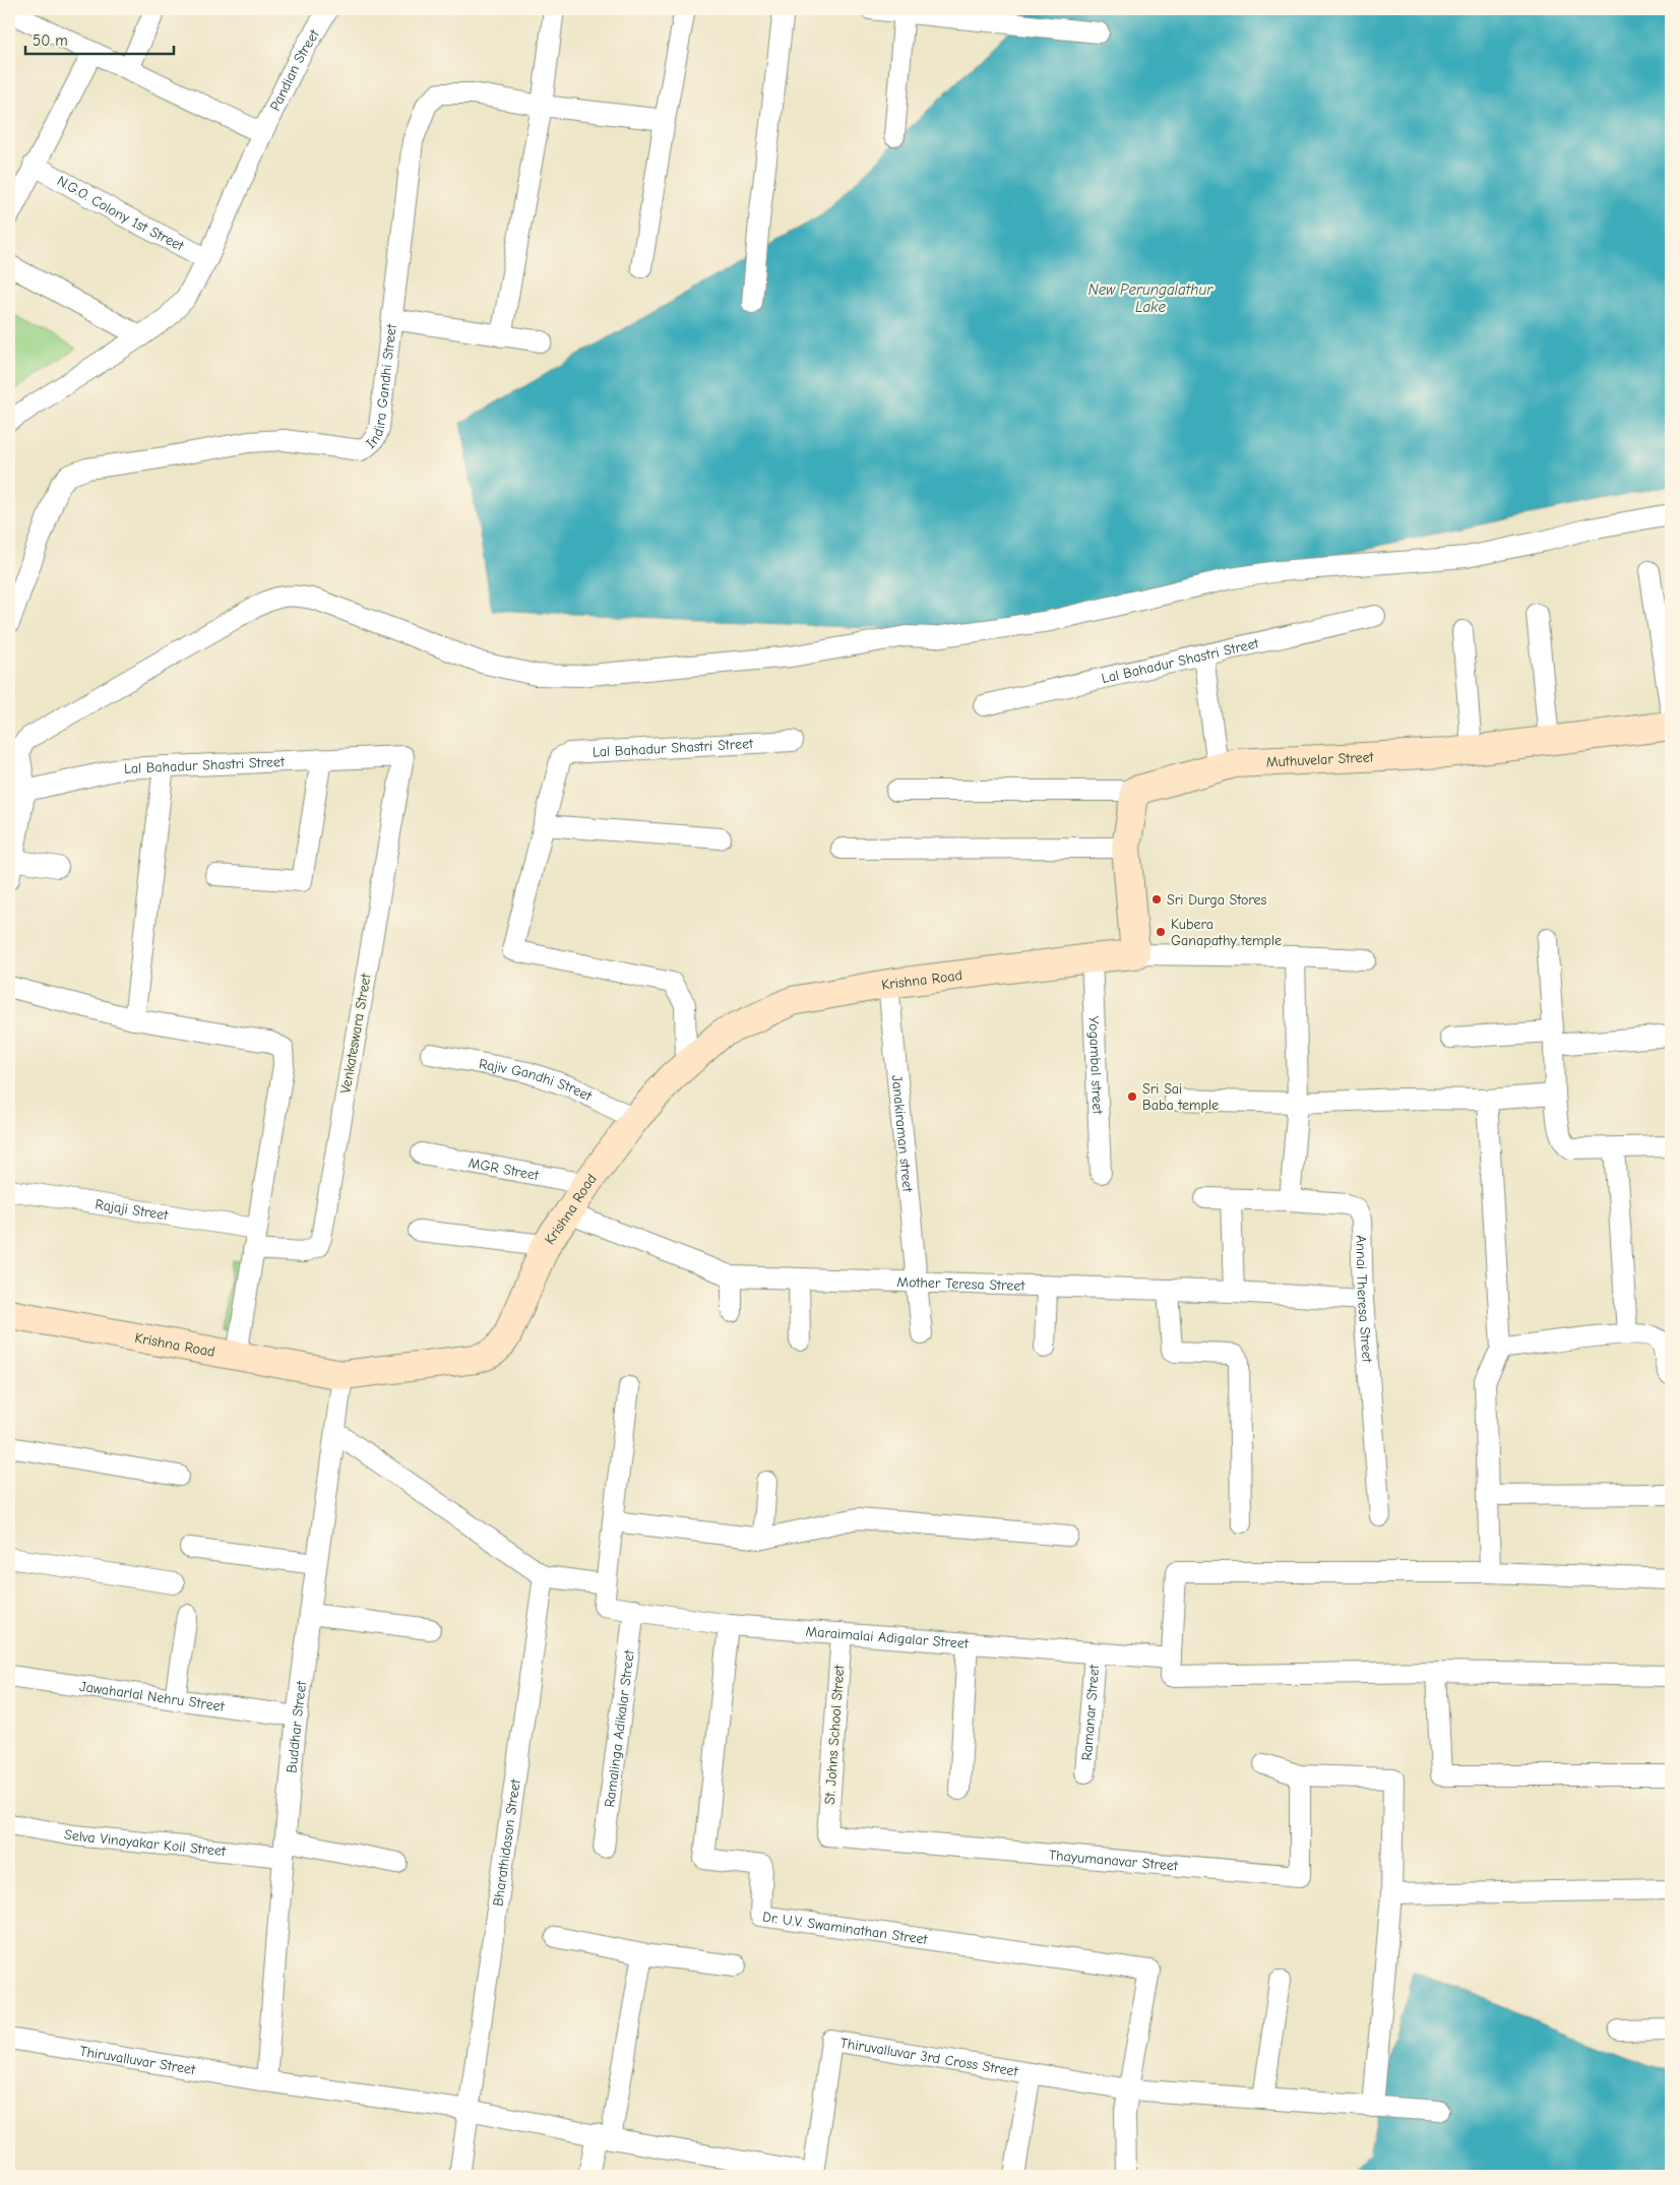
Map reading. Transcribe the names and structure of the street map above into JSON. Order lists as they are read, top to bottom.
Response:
{
  "streets": {
    "street": [
      "Pandian Street",
      "N.G.O. Colony 1st Street",
      "Indira Gandhi Street",
      "Lal Bahadur Shastri Street",
      "Muthuvelar Street",
      "Krishna Road",
      "Venkateswara Street",
      "Yogambal street",
      "Rajiv Gandhi Street",
      "Janakiraman street",
      "MGR Street",
      "Rajaji Street",
      "Mother Teresa Street",
      "Annai Theresa Street",
      "Maraimalai Adigalar Street",
      "Jawaharlal Nehru Street",
      "Ramanar Street",
      "Buddhar Street",
      "Ramalinga Adikalar Street",
      "St. Johns School Street",
      "Selva Vinayakar Koil Street",
      "Bharathidasan Street",
      "Thayumanavar Street",
      "Dr. U.V. Swaminathan Street",
      "Thiruvalluvar 3rd Cross Street",
      "Thiruvalluvar Street"
    ]
  },
  "crossings": [
    ["Pandian Street", "N.G.O. Colony 1st Street"],
    ["Lal Bahadur Shastri Street", "Venkateswara Street"],
    ["Krishna Road", "Yogambal street"],
    ["Krishna Road", "Rajiv Gandhi Street"],
    ["Krishna Road", "Janakiraman street"],
    ["Krishna Road", "MGR Street"],
    ["Krishna Road", "Mother Teresa Street"],
    ["Krishna Road", "Buddhar Street"],
    ["Janakiraman street", "Mother Teresa Street"],
    ["Mother Teresa Street", "Annai Theresa Street"],
    ["Maraimalai Adigalar Street", "Ramanar Street"],
    ["Maraimalai Adigalar Street", "Ramalinga Adikalar Street"],
    ["Maraimalai Adigalar Street", "St. Johns School Street"],
    ["Maraimalai Adigalar Street", "Dr. U.V. Swaminathan Street"],
    ["Jawaharlal Nehru Street", "Buddhar Street"],
    ["Buddhar Street", "Selva Vinayakar Koil Street"],
    ["Buddhar Street", "Thiruvalluvar Street"],
    ["St. Johns School Street", "Thayumanavar Street"],
    ["Bharathidasan Street", "Thiruvalluvar Street"],
    ["Dr. U.V. Swaminathan Street", "Thiruvalluvar 3rd Cross Street"],
    ["Thiruvalluvar 3rd Cross Street", "Thiruvalluvar Street"]
  ],
  "water": ["New Perungalathur Lake"],
  "places": ["Sri Durga Stores", "Kubera Ganapathy temple", "Sri Sai Baba temple"],
  "scale_bar": "50 m"
}
